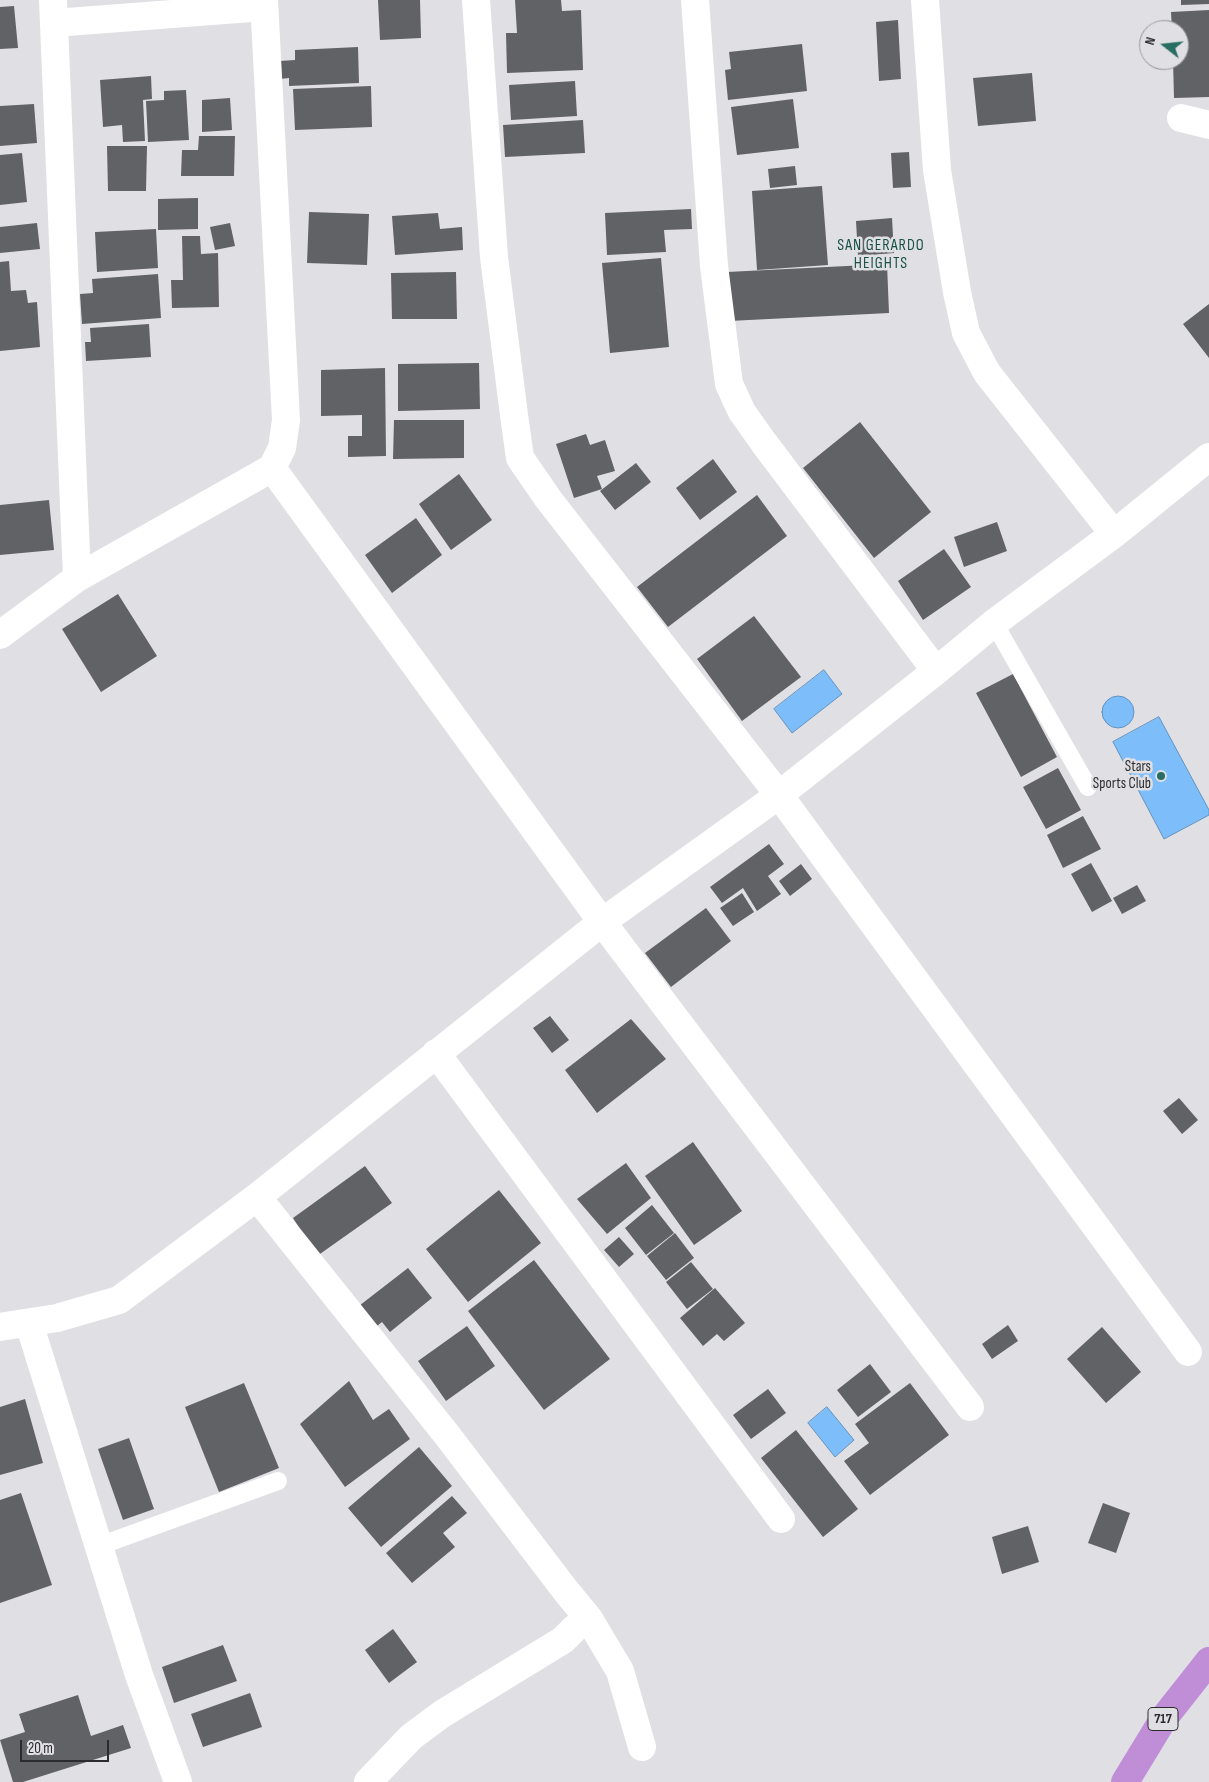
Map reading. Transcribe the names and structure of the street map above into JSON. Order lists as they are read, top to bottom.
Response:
{
  "streets": {
    "highway": ["717"]
  },
  "districts": ["SAN GERARDO HEIGHTS"],
  "places": ["Stars Sports Club"],
  "scale_bar": "20 m",
  "north": "left"
}
